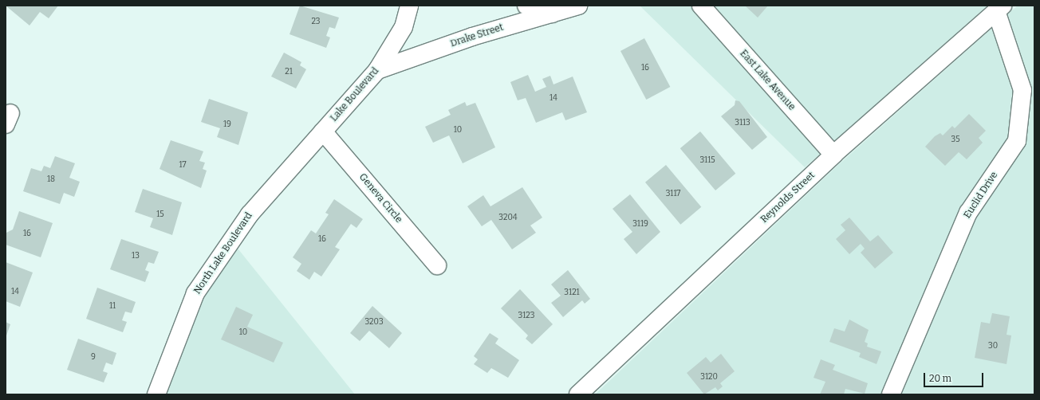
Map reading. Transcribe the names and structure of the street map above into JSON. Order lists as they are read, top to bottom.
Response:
{
  "streets": {
    "street": [
      "Drake Street",
      "East Lake Avenue",
      "Lake Boulevard",
      "Euclid Drive",
      "Reynolds Street",
      "Geneva Circle",
      "North Lake Boulevard"
    ]
  },
  "crossings": [
    ["Drake Street", "Lake Boulevard"],
    ["East Lake Avenue", "Reynolds Street"],
    ["Lake Boulevard", "Geneva Circle"],
    ["Lake Boulevard", "North Lake Boulevard"],
    ["Euclid Drive", "Reynolds Street"],
    ["Geneva Circle", "North Lake Boulevard"]
  ],
  "house_numbers": [
    "23",
    "16",
    "21",
    "14",
    "3113",
    "19",
    "10",
    "35",
    "3115",
    "17",
    "18",
    "3117",
    "15",
    "3204",
    "3119",
    "16",
    "16",
    "13",
    "14",
    "3121",
    "11",
    "3123",
    "3203",
    "10",
    "30",
    "9",
    "3120"
  ],
  "scale_bar": "20 m"
}
